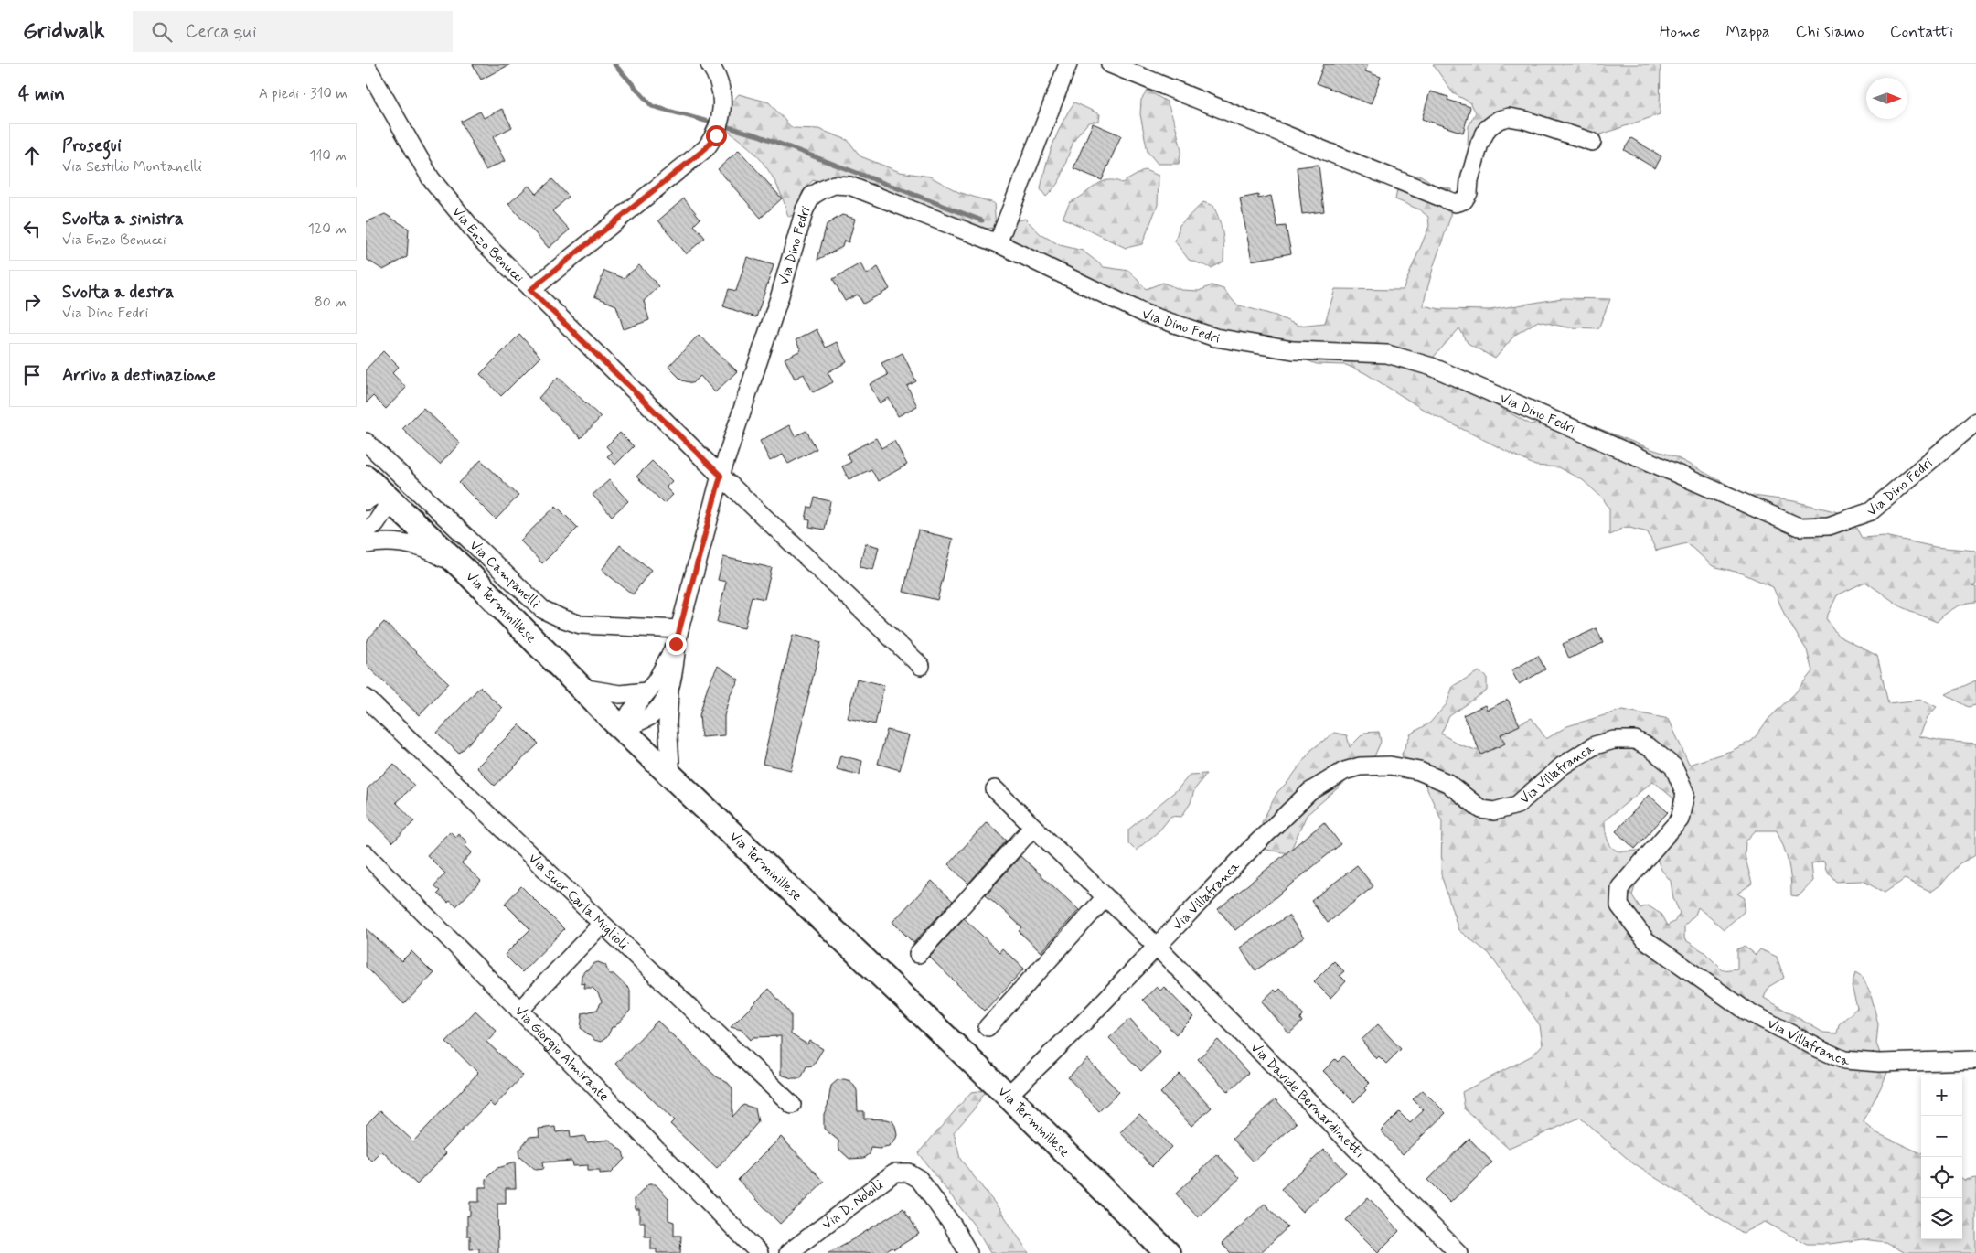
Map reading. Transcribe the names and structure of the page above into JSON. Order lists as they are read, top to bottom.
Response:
{
  "streets": {
    "main road": ["Via Terminillese"],
    "street": [
      "Via Enzo Benucci",
      "Via Dino Fedri",
      "Via Campanelli",
      "Via Villafranca",
      "Via Suor Carla Miglioli",
      "Via Giorgio Almirante",
      "Via Davide Bernardinetti",
      "Via D. Nobili"
    ]
  },
  "crossings": [
    ["Via Enzo Benucci", "Via Dino Fedri"],
    ["Via Dino Fedri", "Via Campanelli"],
    ["Via Dino Fedri", "Via Terminillese"],
    ["Via Terminillese", "Via Villafranca"],
    ["Via Villafranca", "Via Davide Bernardinetti"]
  ],
  "north": "right",
  "page": {
    "header": "Gridwalk",
    "search": "Cerca qui",
    "nav": [
      "Home",
      "Mappa",
      "Chi siamo",
      "Contatti"
    ],
    "heading": ["4 min", "A piedi · 310 m"],
    "list": [
      ["Prosegui", "Via Sestilio Montanelli", "110 m"],
      ["Svolta a sinistra", "Via Enzo Benucci", "120 m"],
      ["Svolta a destra", "Via Dino Fedri", "80 m"],
      "Arrivo a destinazione"
    ],
    "map_buttons": ["+", "−"]
  }
}
